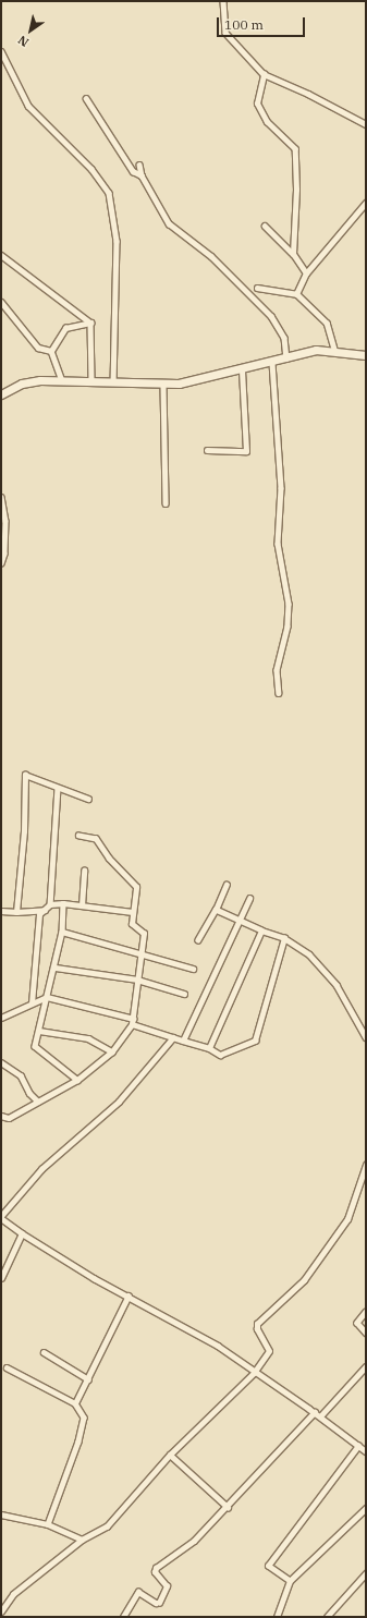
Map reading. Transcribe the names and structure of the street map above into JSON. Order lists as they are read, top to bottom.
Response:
{
  "scale_bar": "100 m",
  "north": "bottom left"
}
